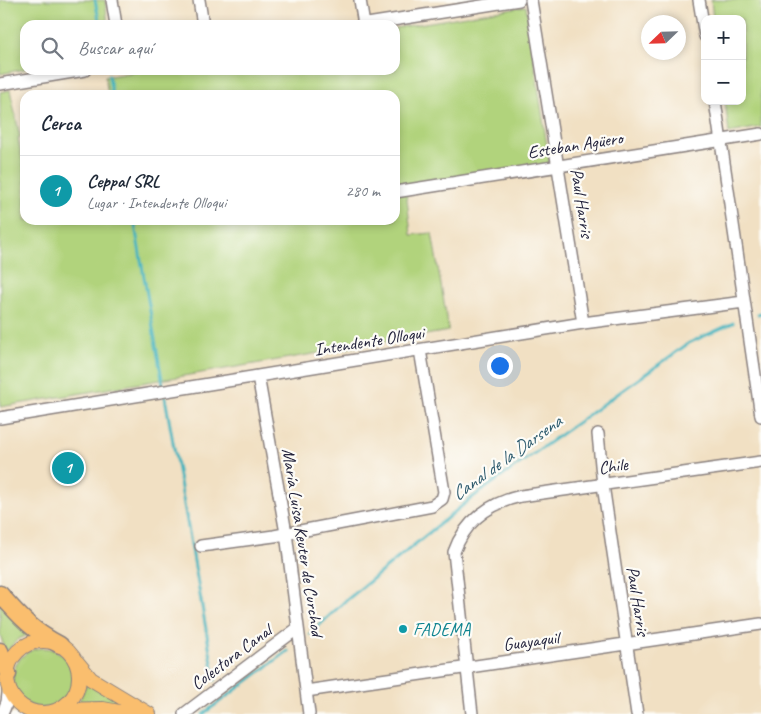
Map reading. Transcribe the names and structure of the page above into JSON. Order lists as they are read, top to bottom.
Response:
{
  "streets": {
    "street": [
      "Esteban Agüero",
      "Paul Harris",
      "Intendente Olloqui",
      "Chile",
      "María Luisa Keuter de Curchod",
      "Guayaquil",
      "Colectora Canal"
    ]
  },
  "crossings": [
    ["Esteban Agüero", "Paul Harris"],
    ["Paul Harris", "Intendente Olloqui"],
    ["Paul Harris", "Chile"],
    ["Paul Harris", "Guayaquil"],
    ["Intendente Olloqui", "María Luisa Keuter de Curchod"],
    ["Chile", "Guayaquil"],
    ["María Luisa Keuter de Curchod", "Guayaquil"],
    ["María Luisa Keuter de Curchod", "Colectora Canal"]
  ],
  "water": ["Canal de la Darsena"],
  "places": ["FADEMA"],
  "north": "bottom left",
  "page": {
    "map_buttons": ["+", "−"],
    "search": "Buscar aquí",
    "heading": "Cerca",
    "list": [
      {
        "mark": "1",
        "name": "Ceppal SRL",
        "note": "Lugar · Intendente Olloqui",
        "value": "280 m"
      }
    ],
    "pins": "1"
  }
}
